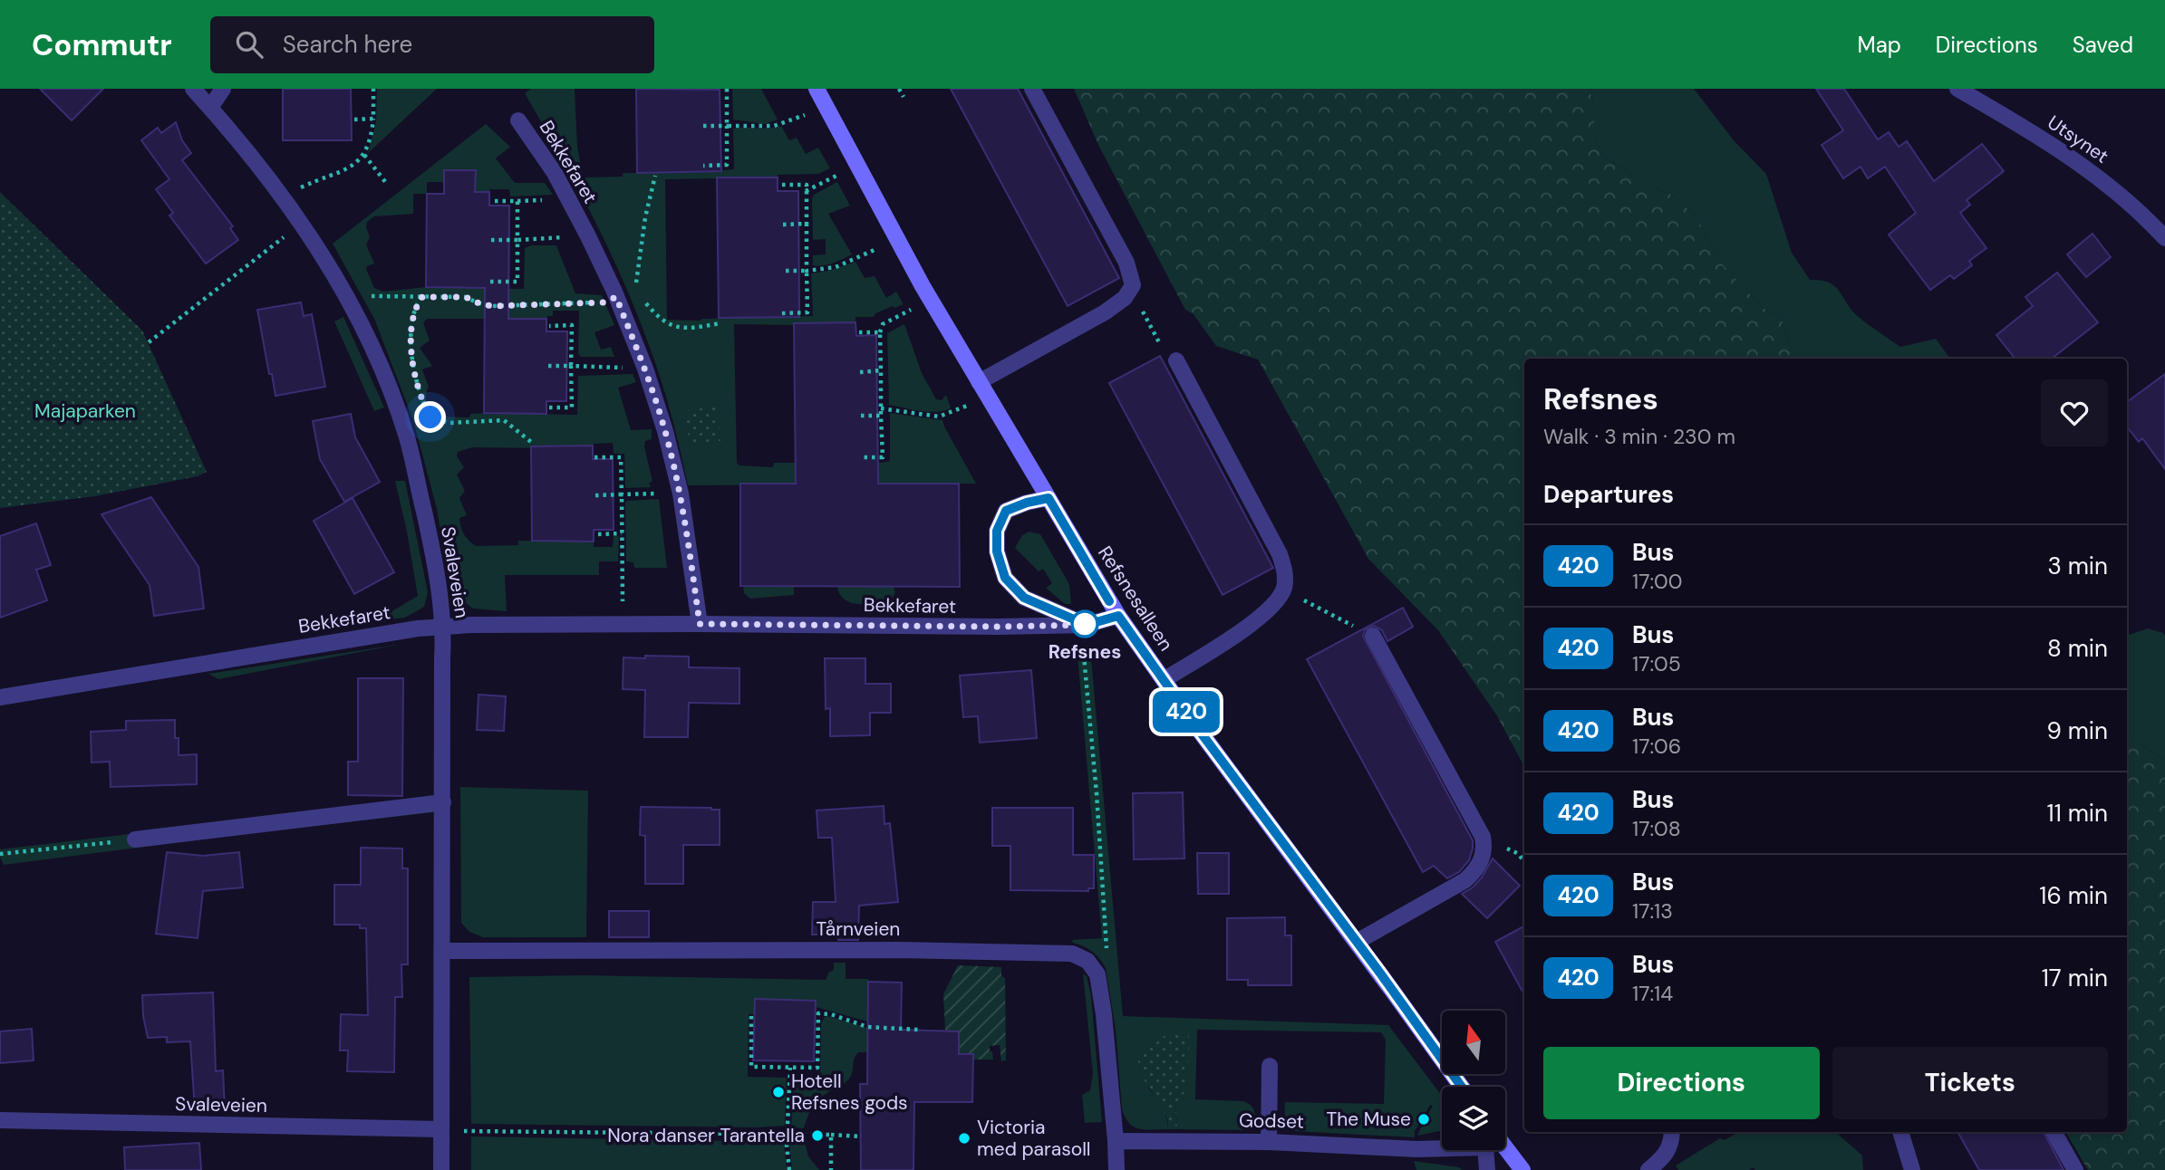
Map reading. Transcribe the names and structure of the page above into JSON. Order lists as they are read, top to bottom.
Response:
{
  "streets": {
    "street": [
      "Utsynet",
      "Bekkefaret",
      "Svaleveien",
      "Refsnesalleen",
      "Tårnveien",
      "Godset"
    ]
  },
  "crossings": [
    ["Bekkefaret", "Svaleveien"],
    ["Bekkefaret", "Refsnesalleen"],
    ["Svaleveien", "Tårnveien"]
  ],
  "parks": ["Majaparken"],
  "places": [
    "Refsnes",
    "Hotell Refsnes gods",
    "The Muse",
    "Nora danser Tarantella",
    "Victoria med parasoll"
  ],
  "lines": ["bus line 420"],
  "north": "top",
  "page": {
    "header": "Commutr",
    "search": "Search here",
    "nav": ["Map", "Directions", "Saved"],
    "on_map": "420",
    "heading": [
      ["Refsnes", "Walk · 3 min · 230 m"],
      "Departures"
    ],
    "list": [
      {
        "mark": "420",
        "name": "Bus",
        "note": "17:00",
        "value": "3 min"
      },
      {
        "mark": "420",
        "name": "Bus",
        "note": "17:05",
        "value": "8 min"
      },
      {
        "mark": "420",
        "name": "Bus",
        "note": "17:06",
        "value": "9 min"
      },
      {
        "mark": "420",
        "name": "Bus",
        "note": "17:08",
        "value": "11 min"
      },
      {
        "mark": "420",
        "name": "Bus",
        "note": "17:13",
        "value": "16 min"
      },
      {
        "mark": "420",
        "name": "Bus",
        "note": "17:14",
        "value": "17 min"
      }
    ],
    "buttons": ["Directions", "Tickets"]
  }
}
